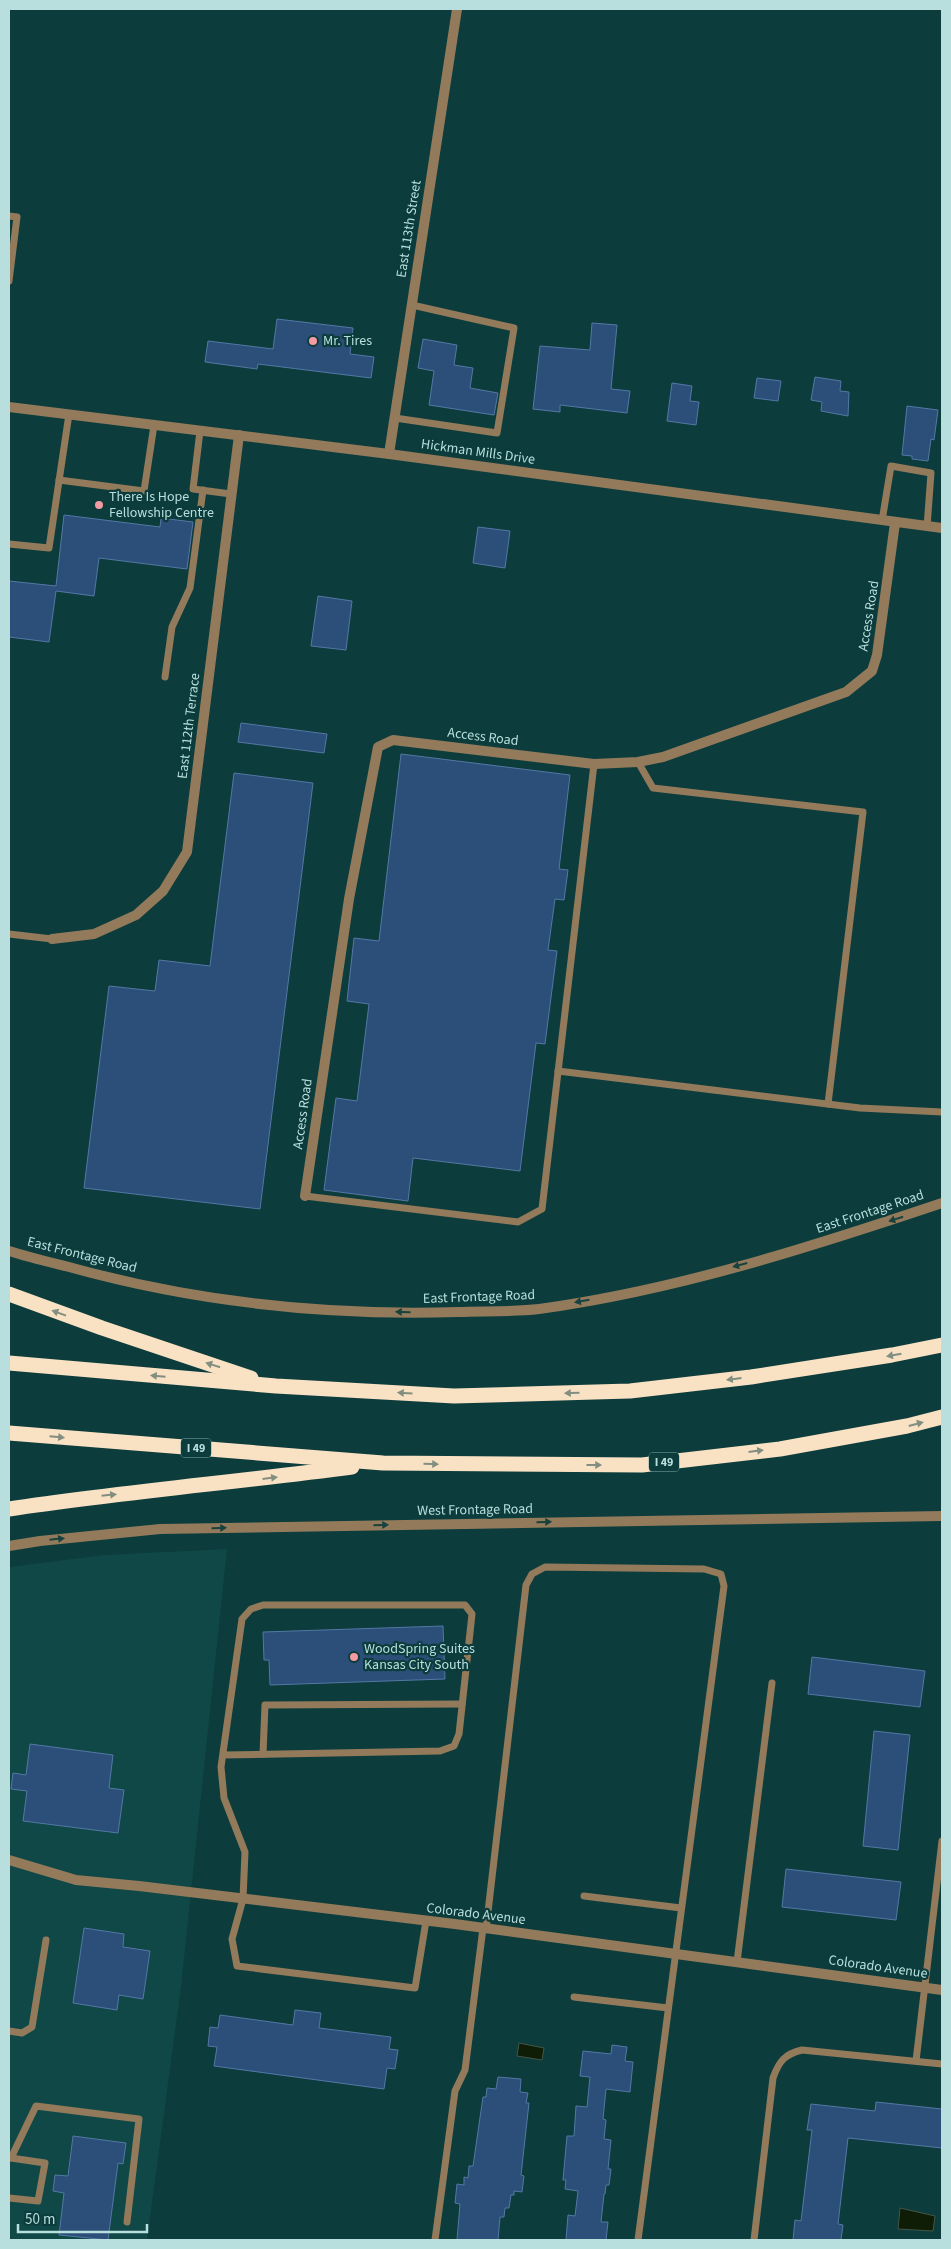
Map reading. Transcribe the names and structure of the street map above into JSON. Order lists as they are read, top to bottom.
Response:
{
  "streets": {
    "highway": ["I 49"],
    "street": [
      "East 113th Street",
      "Hickman Mills Drive",
      "Access Road",
      "East 112th Terrace",
      "East Frontage Road",
      "West Frontage Road",
      "Colorado Avenue"
    ]
  },
  "crossings": [
    ["East 113th Street", "Hickman Mills Drive"],
    ["Hickman Mills Drive", "Access Road"],
    ["Hickman Mills Drive", "East 112th Terrace"]
  ],
  "one_way": ["East Frontage Road", "West Frontage Road"],
  "places": ["Mr. Tires", "There Is Hope Fellowship Centre", "WoodSpring Suites Kansas City South"],
  "scale_bar": "50 m"
}
